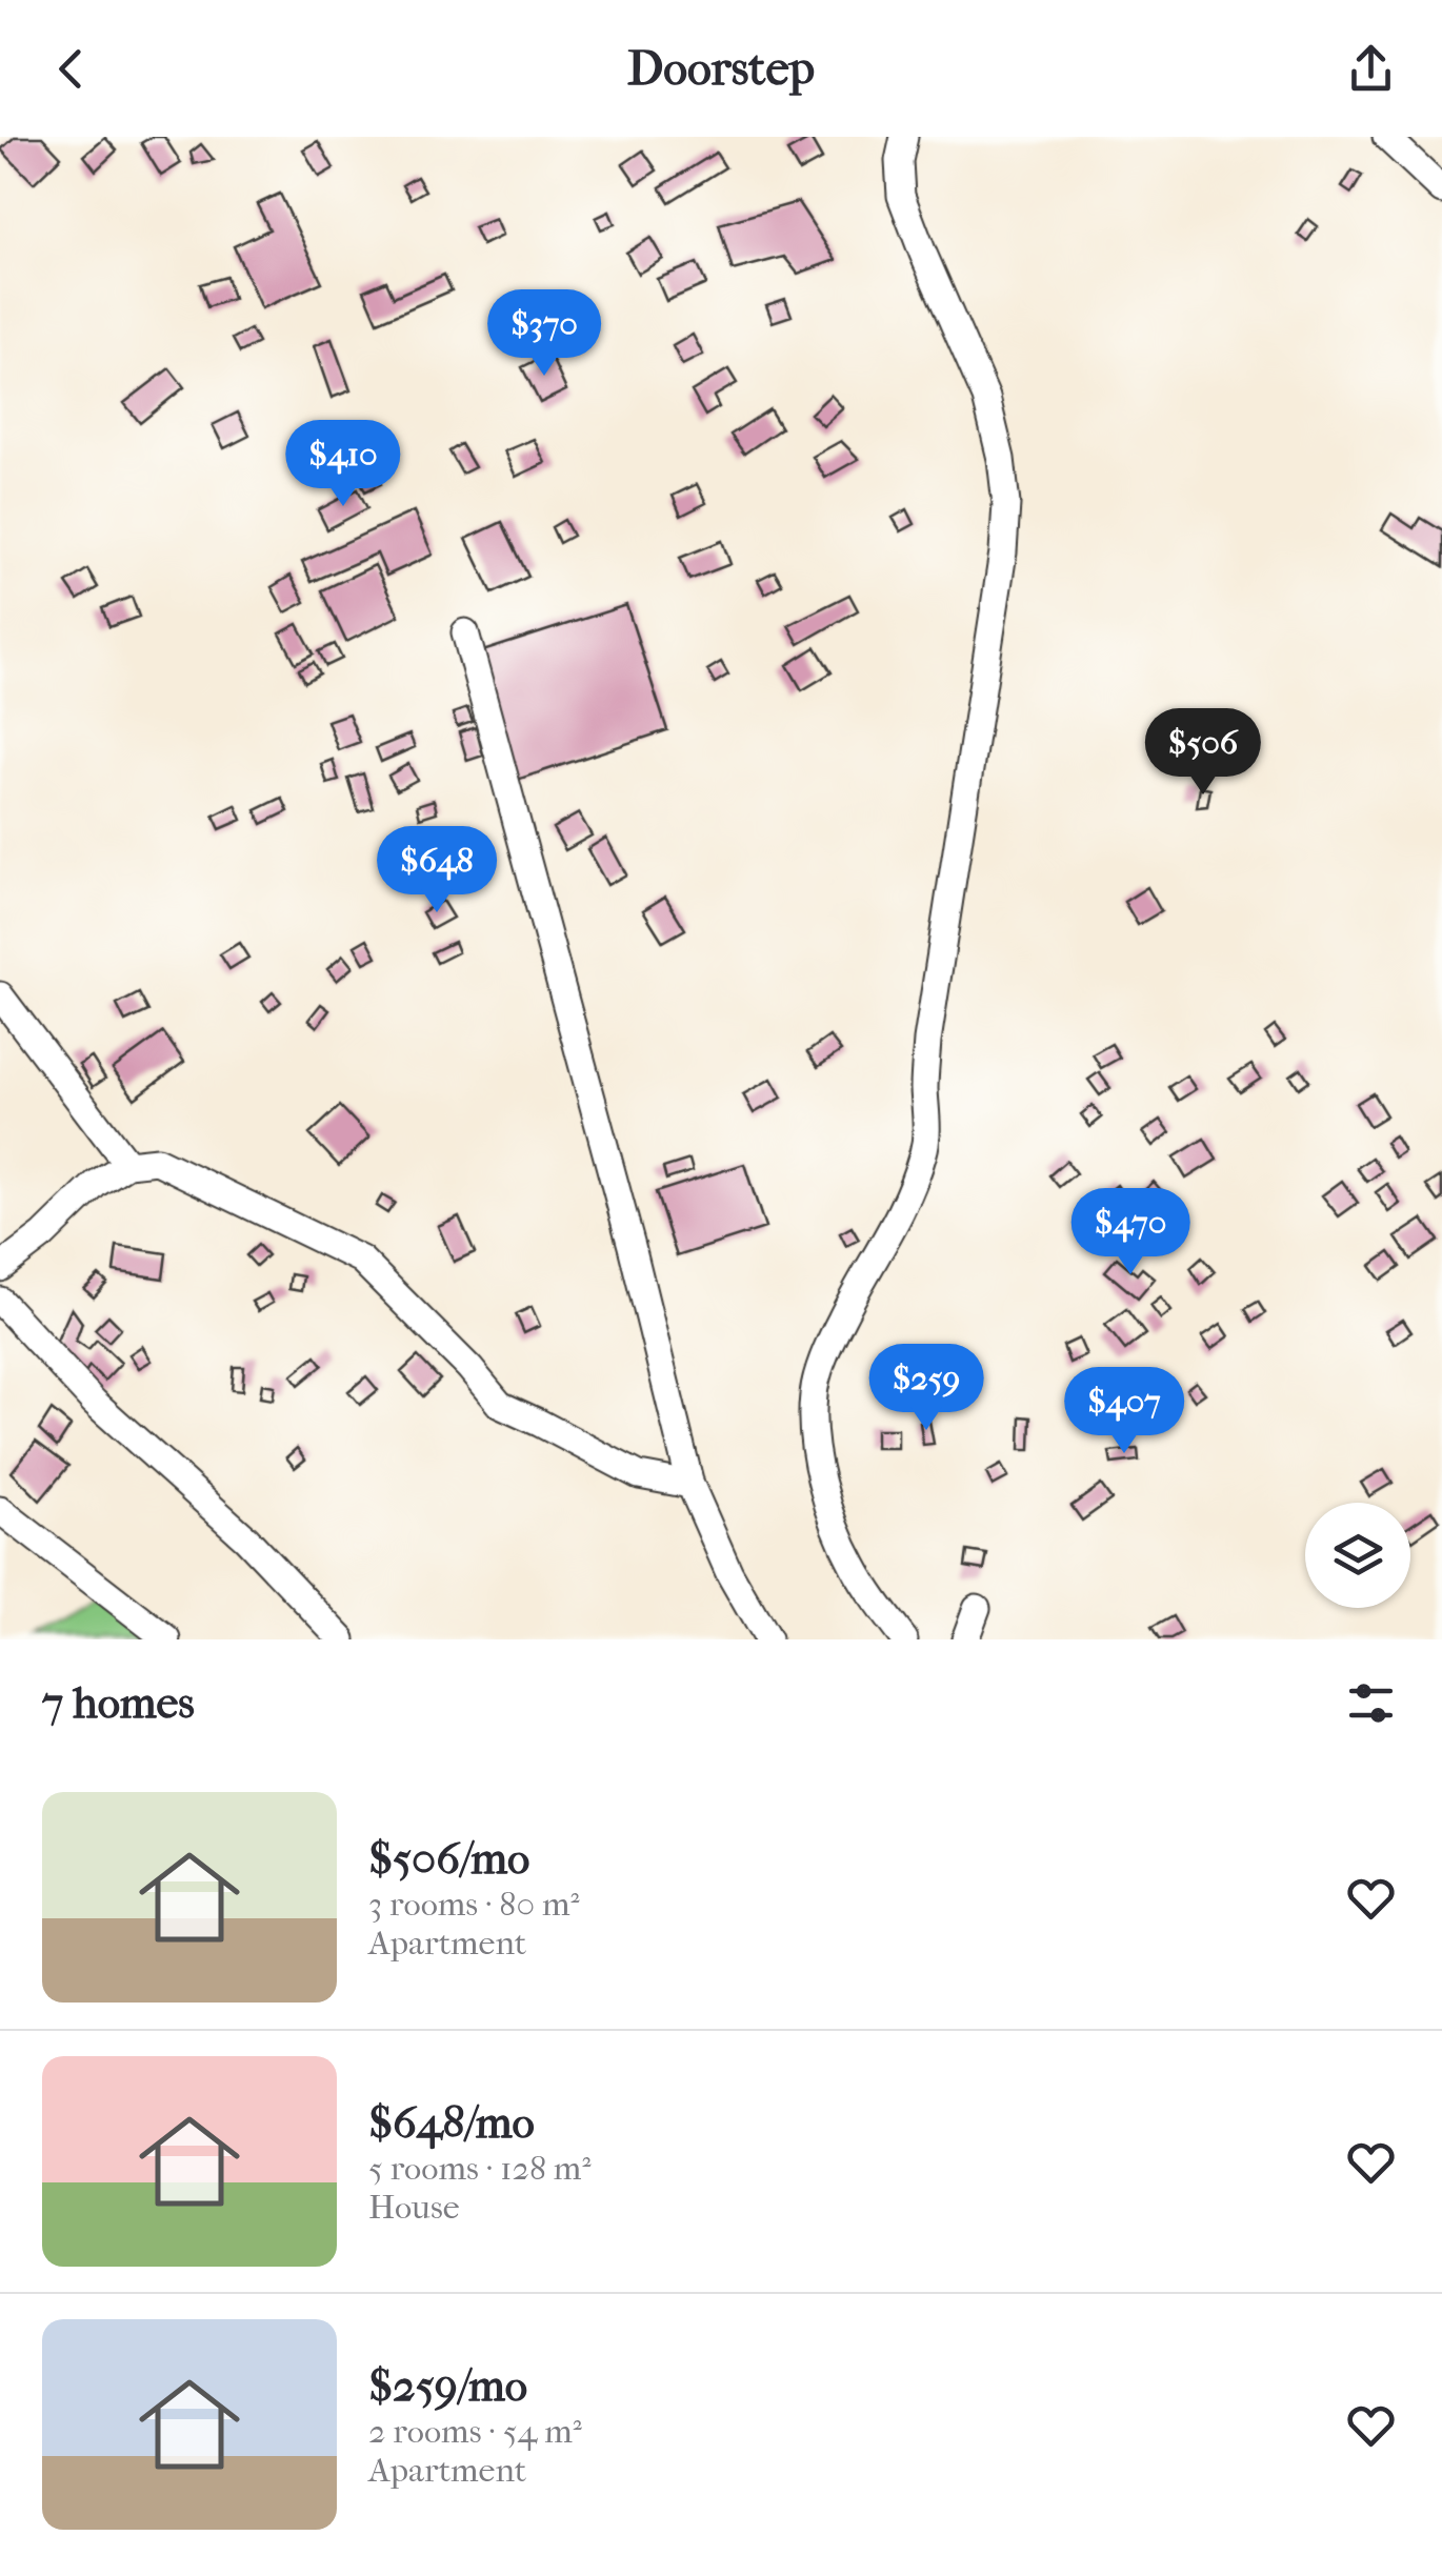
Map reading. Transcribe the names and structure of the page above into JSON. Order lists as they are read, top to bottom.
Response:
{
  "page": {
    "header": "Doorstep",
    "price": [
      "$370",
      "$410",
      "$506",
      "$648",
      "$470",
      "$259",
      "$407"
    ],
    "heading": "7 homes",
    "list": [
      {
        "name": "$506/mo",
        "note": "3 rooms · 80 m² · Apartment"
      },
      {
        "name": "$648/mo",
        "note": "5 rooms · 128 m² · House"
      },
      {
        "name": "$259/mo",
        "note": "2 rooms · 54 m² · Apartment"
      }
    ]
  }
}
